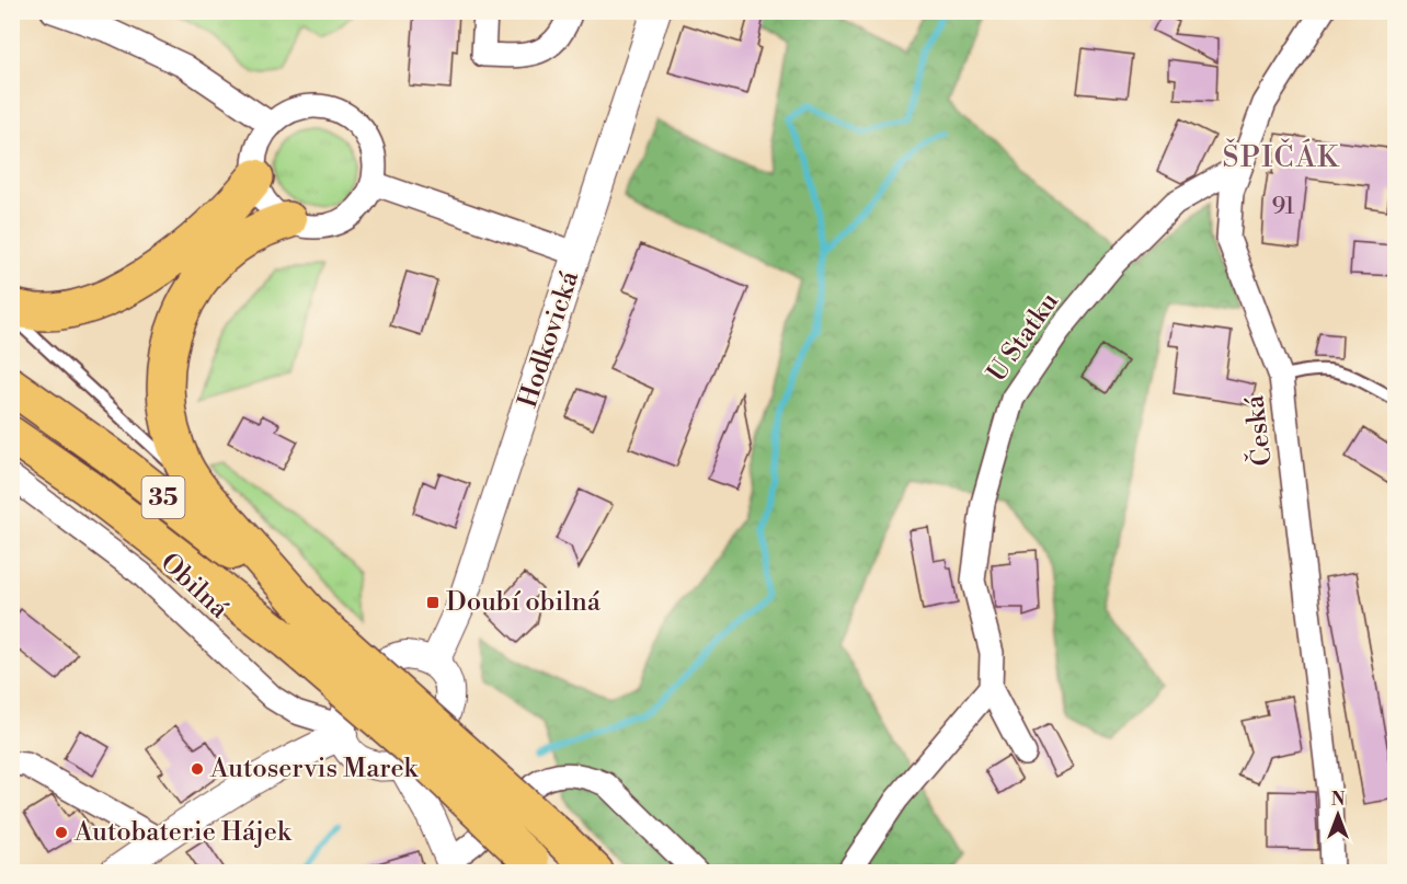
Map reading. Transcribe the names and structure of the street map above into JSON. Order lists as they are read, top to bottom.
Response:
{
  "streets": {
    "highway": ["35"],
    "street": [
      "U Statku",
      "Hodkovická",
      "Česká",
      "Obilná"
    ]
  },
  "crossings": [
    ["U Statku", "Česká"],
    ["Hodkovická", "Obilná"]
  ],
  "districts": ["ŠPIČÁK"],
  "places": {
    "transit": ["Doubí obilná"],
    "other": ["Autoservis Marek", "Autobaterie Hájek"]
  },
  "house_numbers": ["91"],
  "north": "top"
}
